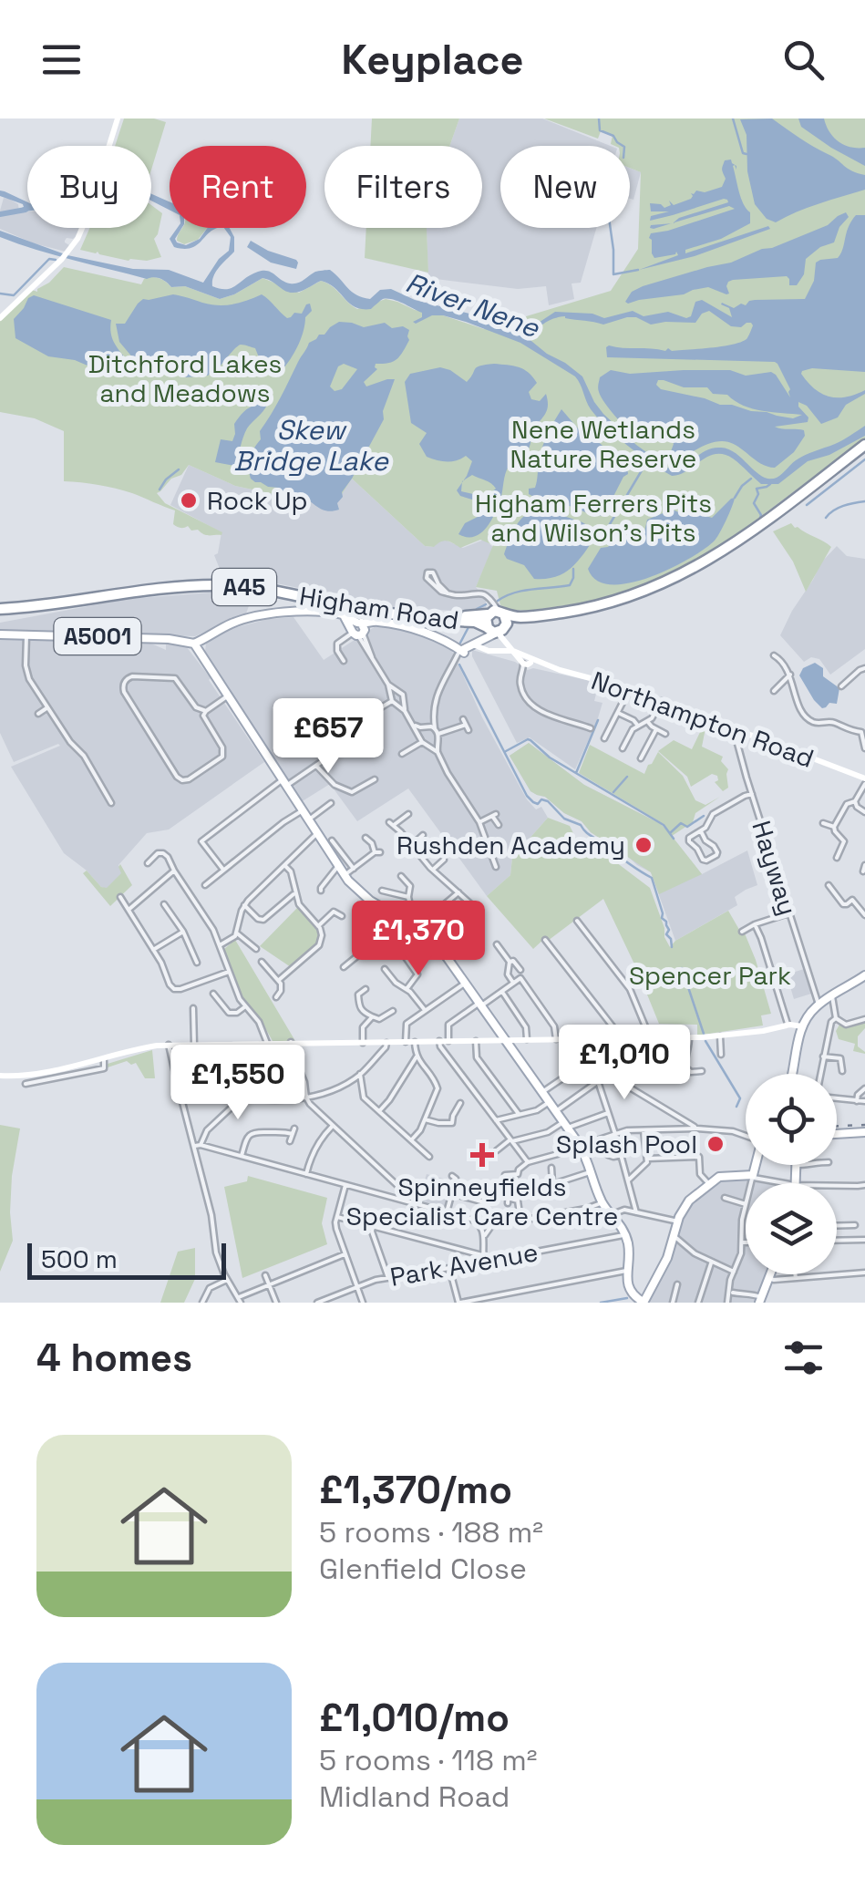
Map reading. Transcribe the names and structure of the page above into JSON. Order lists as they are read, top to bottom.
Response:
{
  "streets": {
    "highway": ["A45", "Higham Road"],
    "main road": ["A5001", "Northampton Road"],
    "street": ["Hayway", "Park Avenue"]
  },
  "crossings": [
    ["A45", "Higham Road"],
    ["Northampton Road", "Hayway"]
  ],
  "water": ["River Nene", "Skew Bridge Lake"],
  "parks": [
    "Ditchford Lakes and Meadows",
    "Nene Wetlands Nature Reserve",
    "Higham Ferrers Pits and Wilson's Pits",
    "Spencer Park"
  ],
  "places": {
    "other": ["Rock Up", "Rushden Academy", "Splash Pool"],
    "health": ["Spinneyfields Specialist Care Centre"]
  },
  "scale_bar": "500 m",
  "page": {
    "header": "Keyplace",
    "chip": [
      "Buy",
      "Rent",
      "Filters",
      "New"
    ],
    "price": [
      "£657",
      "£1,370",
      "£1,010",
      "£1,550"
    ],
    "scale": "500 m",
    "heading": "4 homes",
    "list": [
      {
        "name": "£1,370/mo",
        "note": "5 rooms · 188 m² · Glenfield Close"
      },
      {
        "name": "£1,010/mo",
        "note": "5 rooms · 118 m² · Midland Road"
      }
    ]
  }
}
